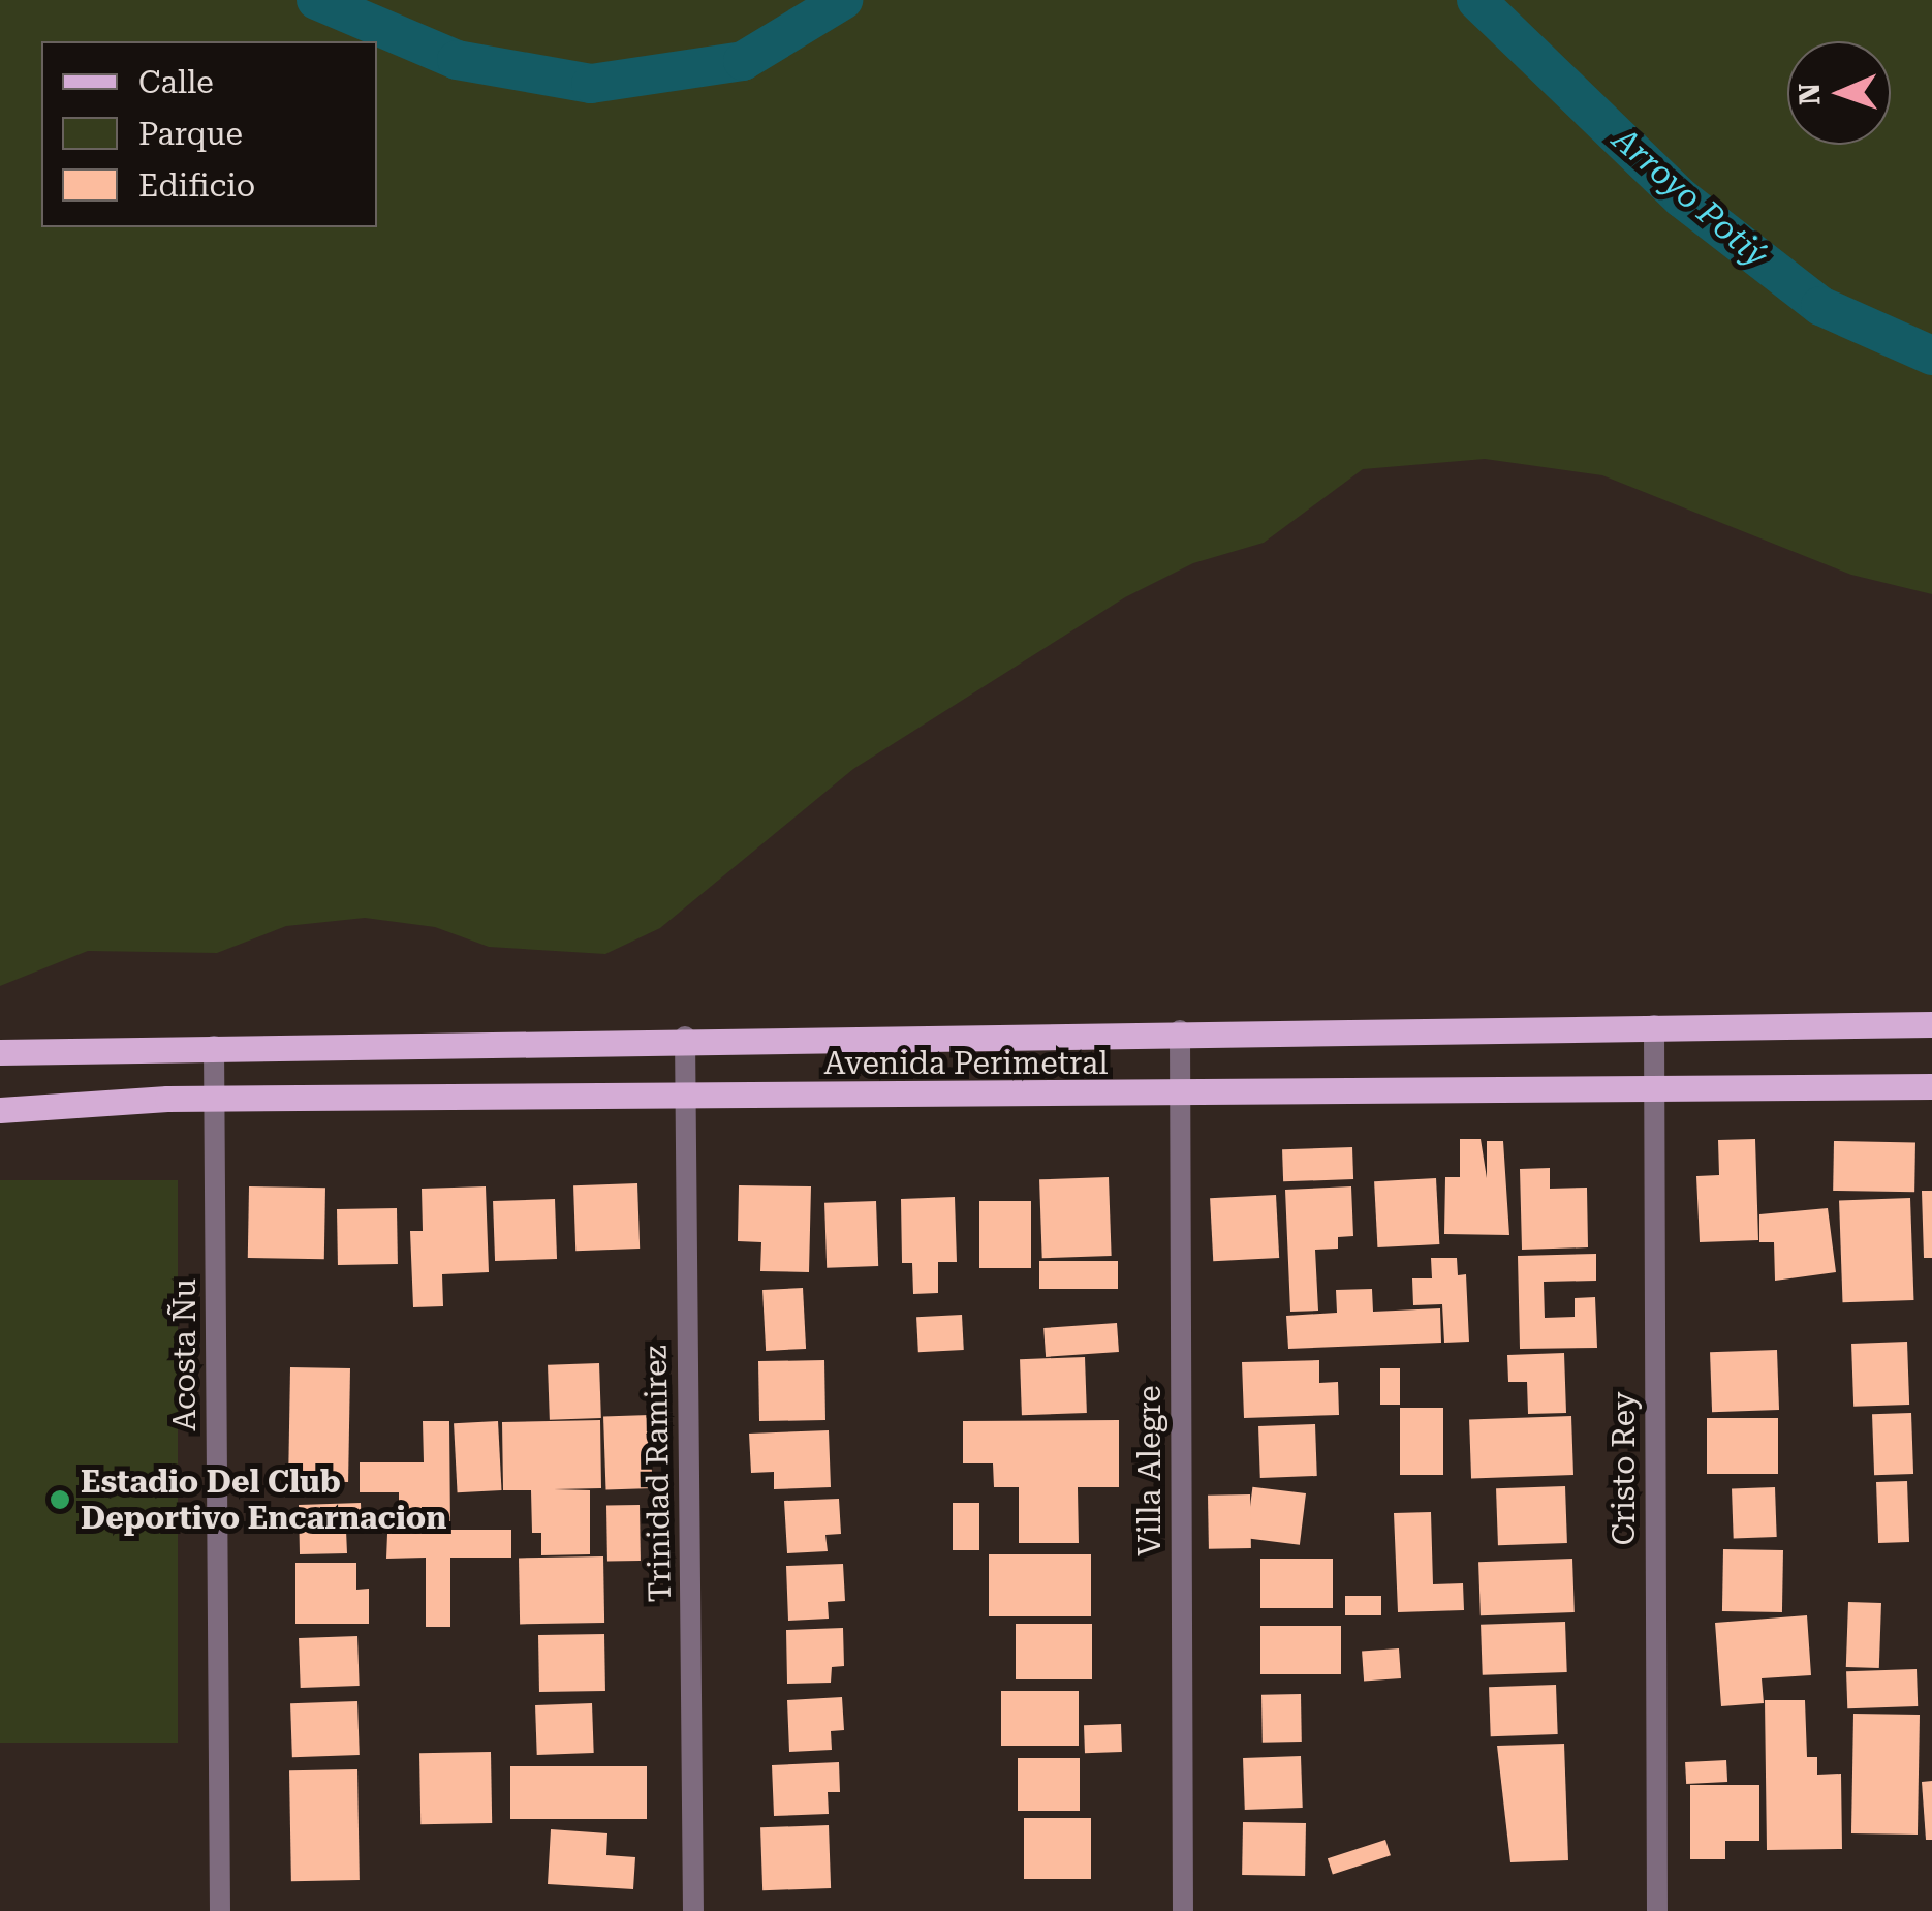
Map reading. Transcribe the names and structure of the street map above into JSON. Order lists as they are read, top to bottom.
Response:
{
  "streets": {
    "main road": ["Avenida Perimetral"],
    "street": [
      "Acosta Ñu",
      "Cristo Rey",
      "Villa Alegre",
      "Trinidad Ramirez"
    ]
  },
  "crossings": [
    ["Avenida Perimetral", "Acosta Ñu"],
    ["Avenida Perimetral", "Cristo Rey"],
    ["Avenida Perimetral", "Villa Alegre"],
    ["Avenida Perimetral", "Trinidad Ramirez"]
  ],
  "water": ["Arroyo Poti´y"],
  "places": ["Estadio Del Club Deportivo Encarnacion"],
  "legend": ["Calle", "Parque", "Edificio"],
  "north": "left"
}
